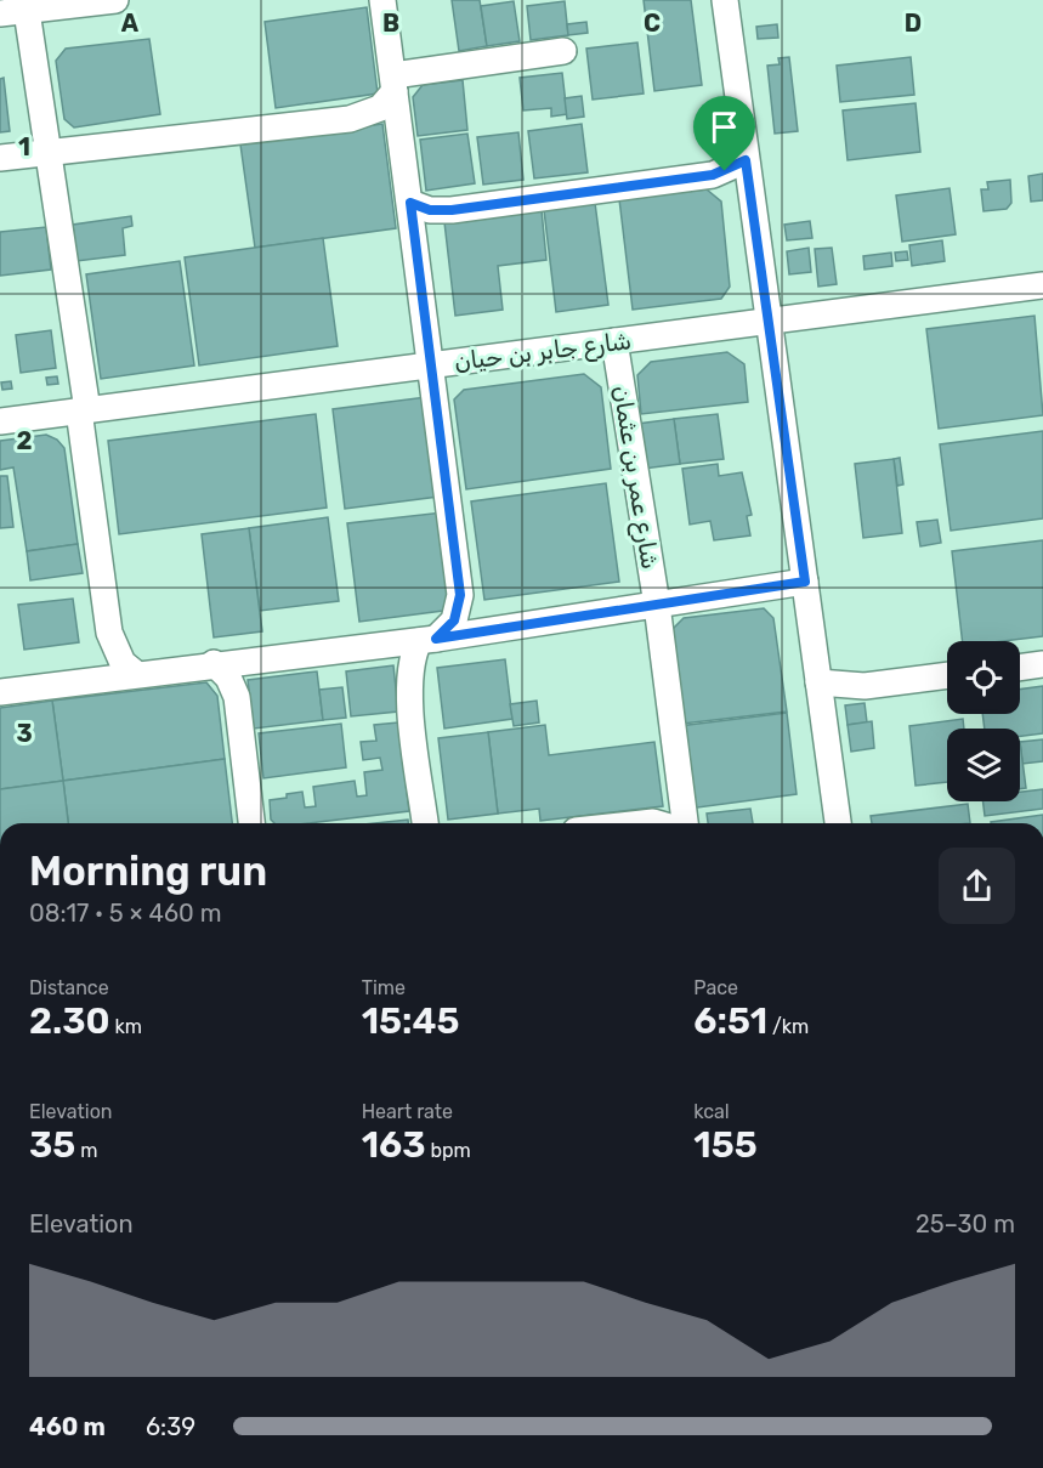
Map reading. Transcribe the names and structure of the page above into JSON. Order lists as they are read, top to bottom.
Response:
{
  "streets": {
    "street": ["شارع جابر بن حيان", "شارع عمر بن عثمان"]
  },
  "crossings": [
    ["شارع جابر بن حيان", "شارع عمر بن عثمان"]
  ],
  "page": {
    "heading": ["Morning run", "08:17 · 5 × 460 m"],
    "stats": [
      ["Distance", "2.30 km"],
      ["Time", "15:45"],
      ["Pace", "6:51 /km"],
      ["Elevation", "35 m"],
      ["Heart rate", "163 bpm"],
      ["kcal", "155"]
    ],
    "chart": ["Elevation", "25–30 m"],
    "list": [
      {
        "name": "460 m",
        "note": "6:39"
      }
    ]
  },
  "grid": {
    "columns": [
      "A",
      "B",
      "C",
      "D"
    ],
    "rows": ["1", "2", "3"]
  }
}
